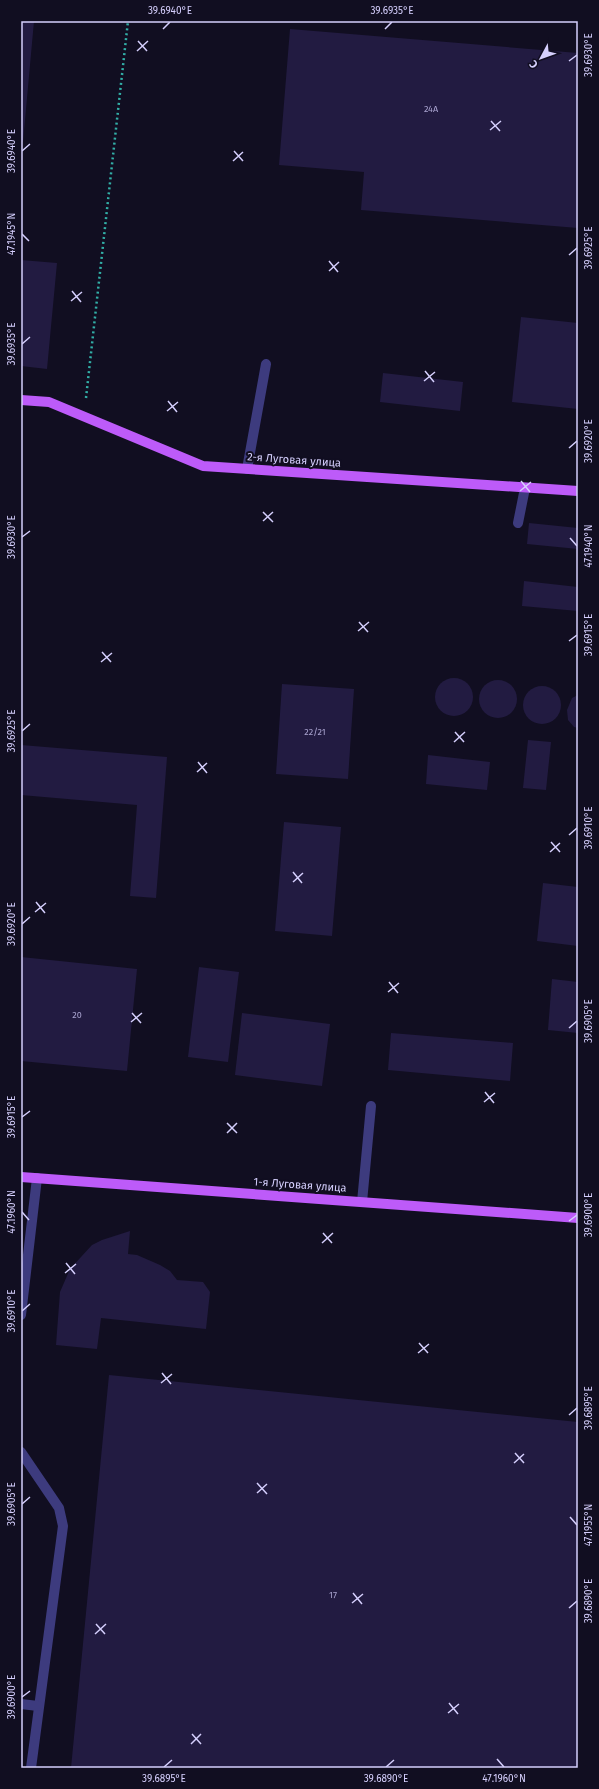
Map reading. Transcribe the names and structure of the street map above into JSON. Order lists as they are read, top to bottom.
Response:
{
  "streets": {
    "main road": ["2-я Луговая улица", "1-я Луговая улица"]
  },
  "house_numbers": [
    "24А",
    "22/21",
    "20",
    "17"
  ],
  "north": "bottom left",
  "coordinates": [
    "39.6940°E",
    "39.6935°E",
    "39.6930°E",
    "47.1945°N",
    "39.6925°E",
    "39.6920°E",
    "47.1940°N",
    "39.6915°E",
    "39.6910°E",
    "39.6905°E",
    "47.1960°N",
    "39.6900°E",
    "39.6895°E",
    "47.1955°N",
    "39.6890°E"
  ]
}
